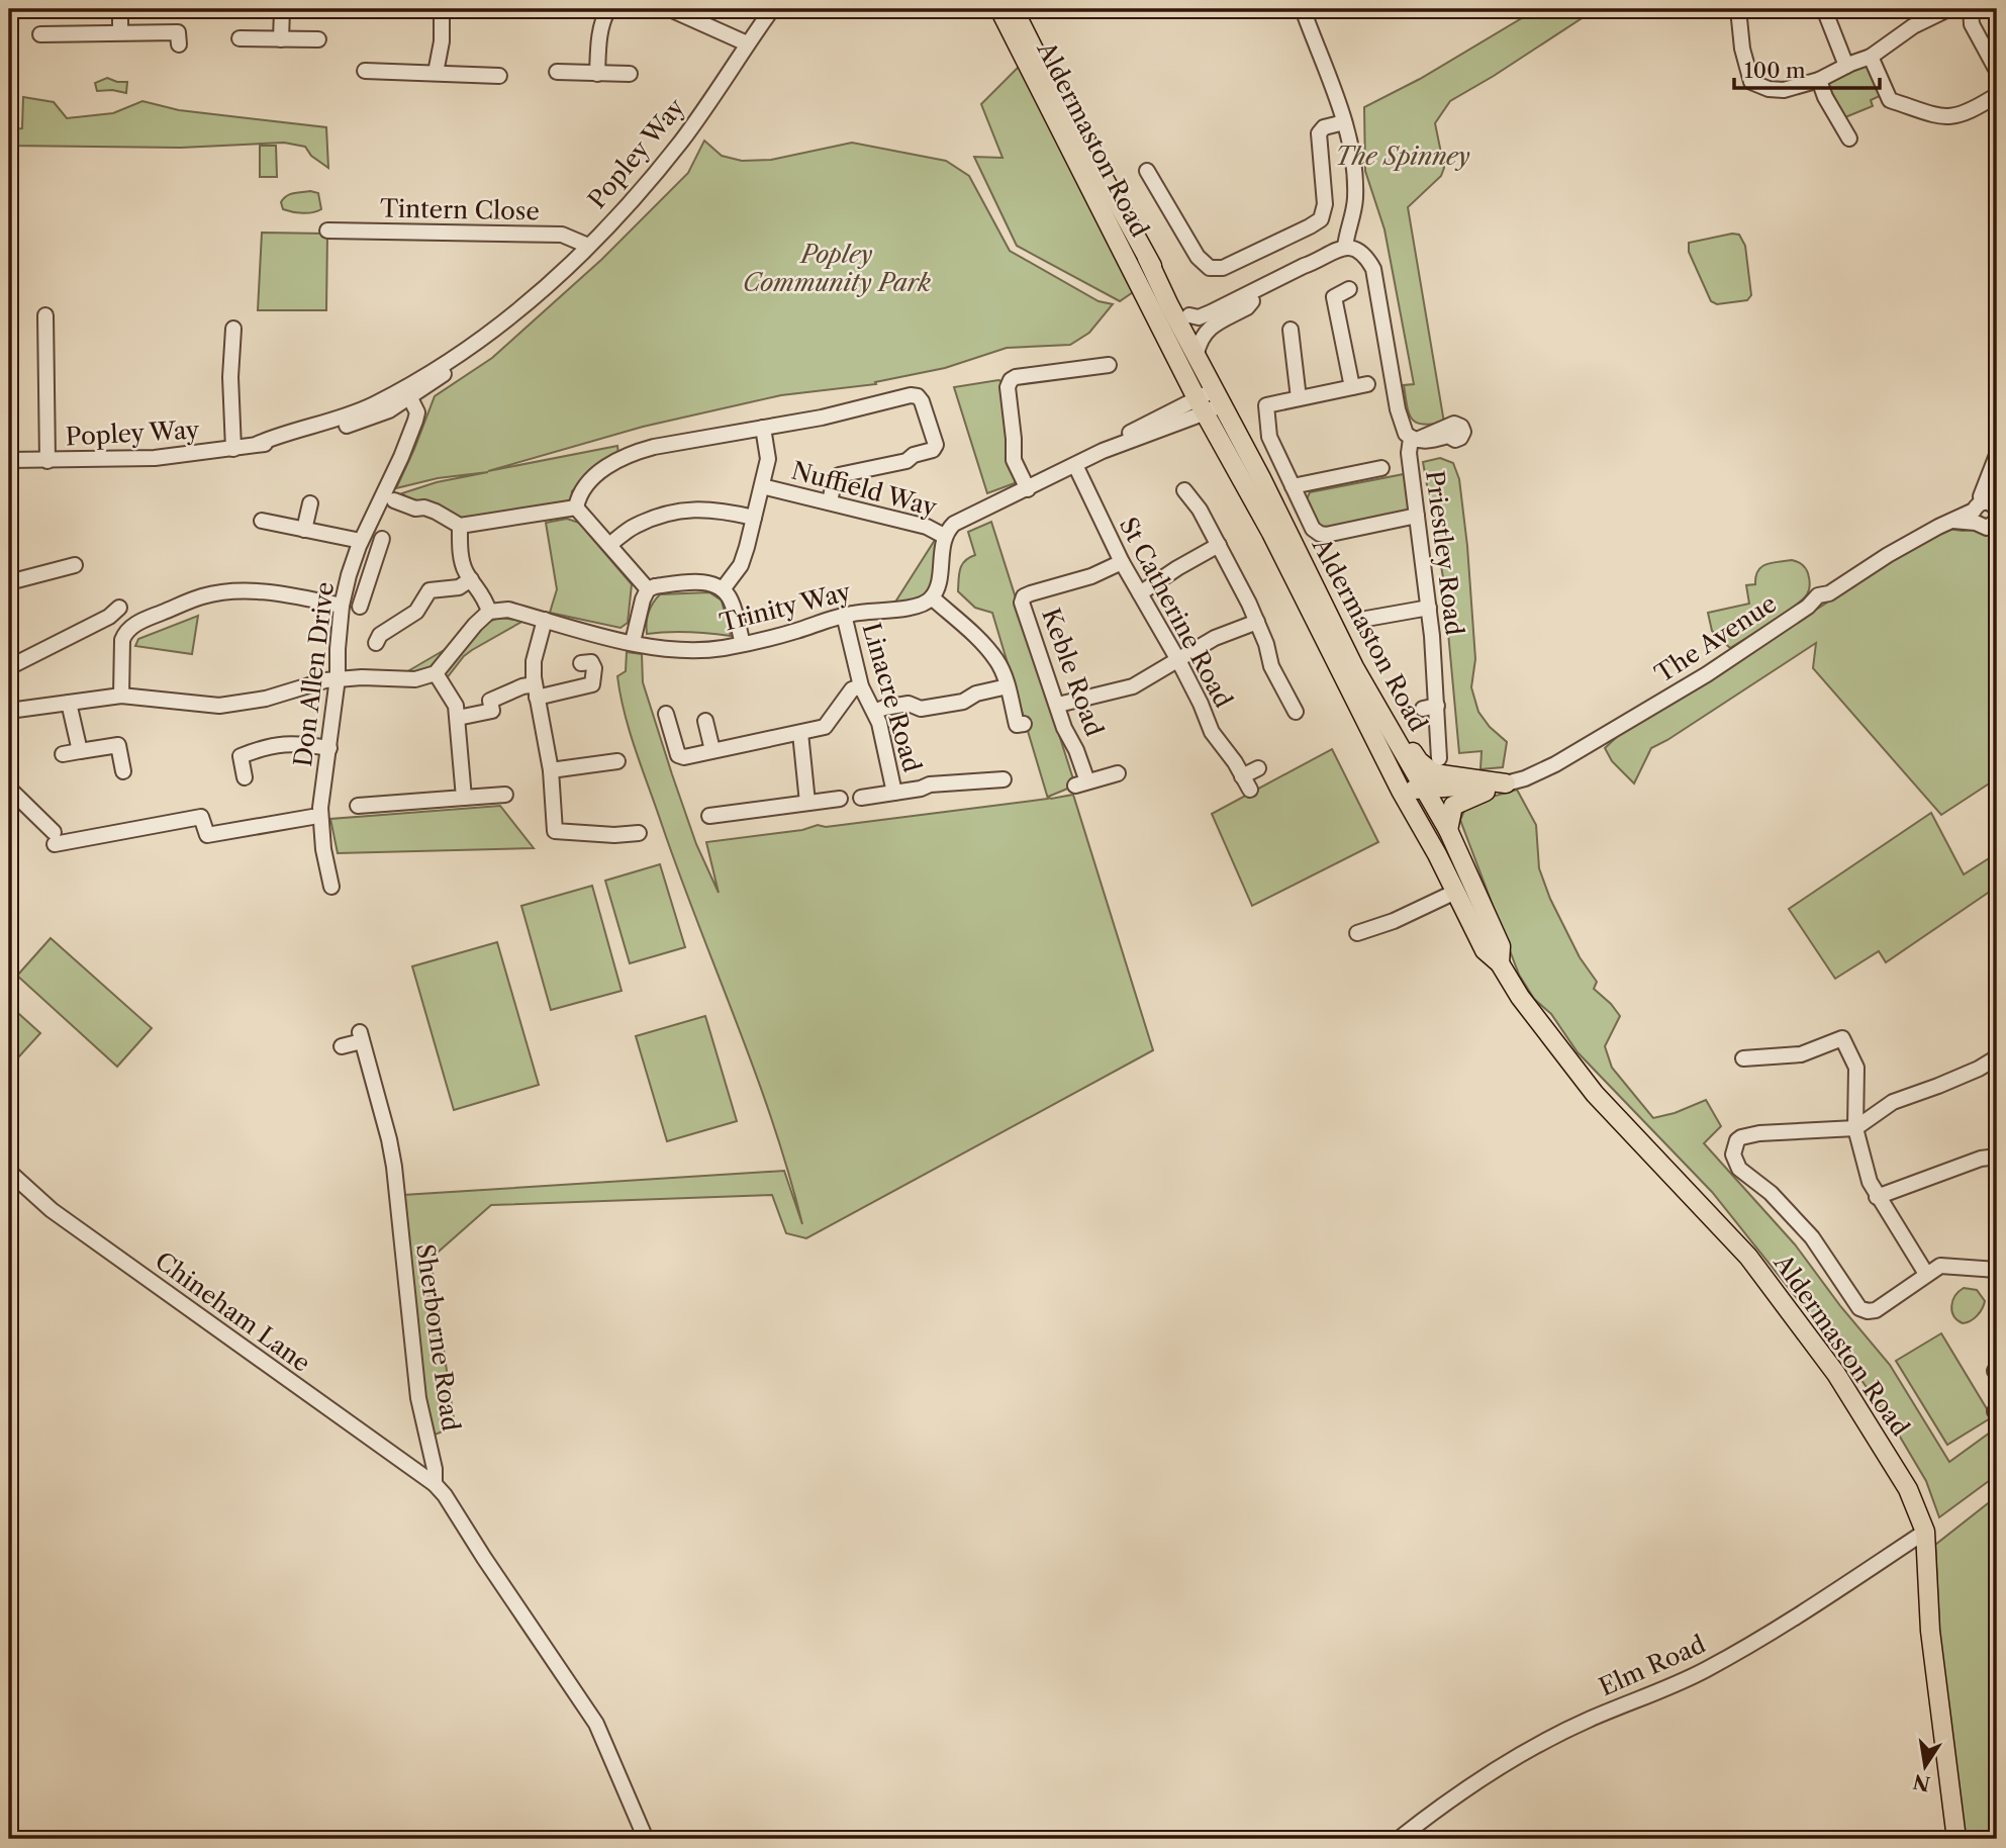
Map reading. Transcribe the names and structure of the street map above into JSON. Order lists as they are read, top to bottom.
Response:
{
  "streets": {
    "main road": ["Aldermaston Road"],
    "street": [
      "Popley Way",
      "Tintern Close",
      "Nuffield Way",
      "Priestley Road",
      "Trinity Way",
      "St Catherine Road",
      "The Avenue",
      "Keble Road",
      "Don Allen Drive",
      "Linacre Road",
      "Chineham Lane",
      "Sherborne Road",
      "Elm Road"
    ]
  },
  "crossings": [
    ["Aldermaston Road", "Priestley Road"],
    ["Aldermaston Road", "Elm Road"],
    ["Popley Way", "Tintern Close"],
    ["Popley Way", "Don Allen Drive"],
    ["Trinity Way", "Linacre Road"],
    ["St Catherine Road", "Keble Road"],
    ["Chineham Lane", "Sherborne Road"]
  ],
  "parks": ["The Spinney", "Popley Community Park"],
  "scale_bar": "100 m",
  "north": "bottom"
}
